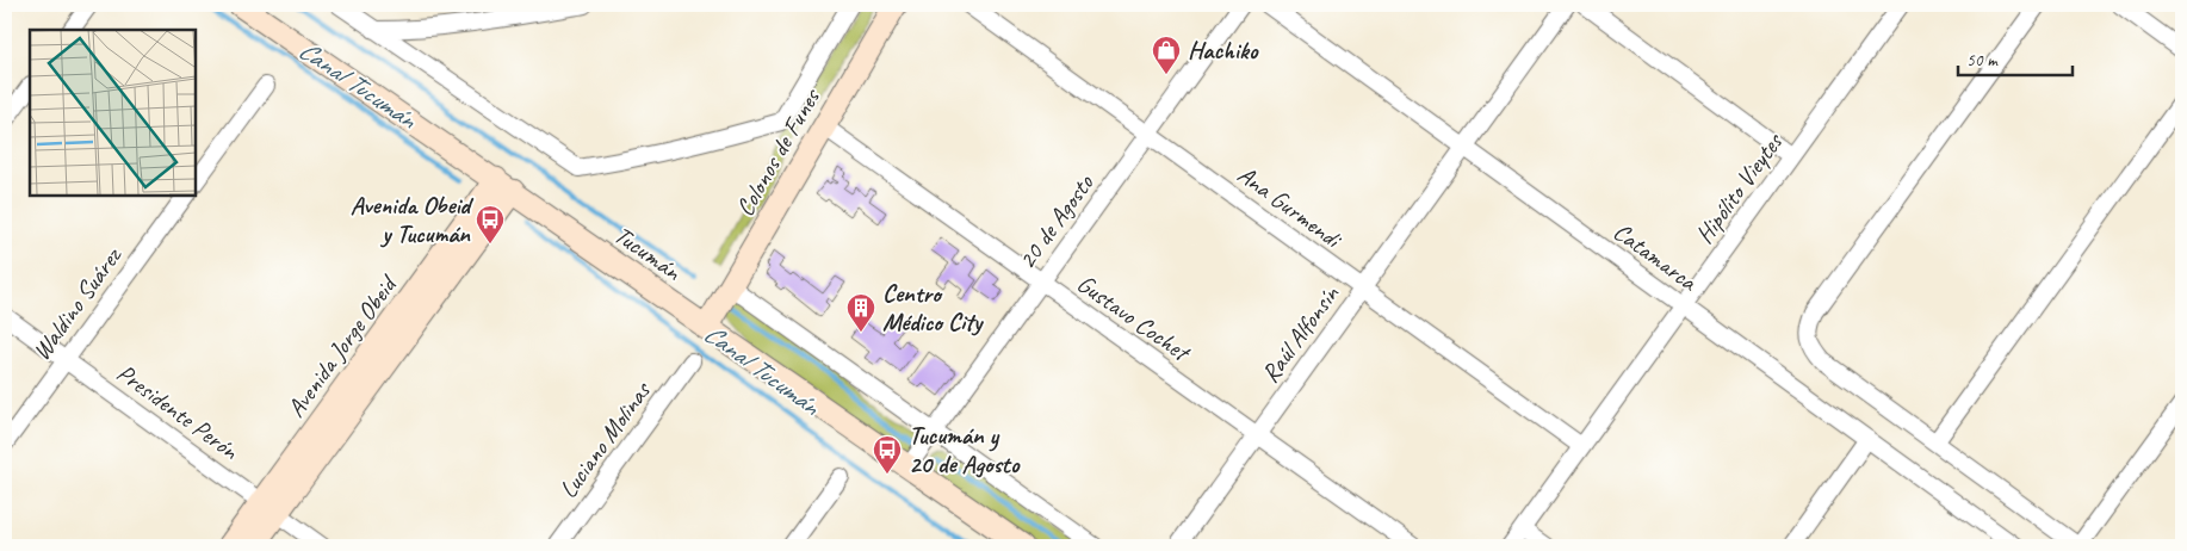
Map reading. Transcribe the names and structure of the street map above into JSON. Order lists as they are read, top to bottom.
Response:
{
  "streets": {
    "main road": ["Colonos de Funes", "Tucumán", "Avenida Jorge Obeid"],
    "street": [
      "Hipólito Vieytes",
      "Ana Gurmendi",
      "20 de Agosto",
      "Catamarca",
      "Waldino Suárez",
      "Gustavo Cochet",
      "Raúl Alfonsín",
      "Presidente Perón",
      "Luciano Molinas"
    ]
  },
  "crossings": [
    ["Colonos de Funes", "Tucumán"],
    ["Colonos de Funes", "Gustavo Cochet"],
    ["Hipólito Vieytes", "Ana Gurmendi"],
    ["Hipólito Vieytes", "Catamarca"],
    ["Ana Gurmendi", "20 de Agosto"],
    ["Ana Gurmendi", "Raúl Alfonsín"],
    ["20 de Agosto", "Tucumán"],
    ["20 de Agosto", "Gustavo Cochet"],
    ["Tucumán", "Avenida Jorge Obeid"],
    ["Catamarca", "Raúl Alfonsín"],
    ["Waldino Suárez", "Presidente Perón"],
    ["Gustavo Cochet", "Raúl Alfonsín"],
    ["Avenida Jorge Obeid", "Presidente Perón"]
  ],
  "water": ["Canal Tucumán"],
  "places": {
    "shop": ["Hachiko"],
    "bus stop": ["Avenida Obeid y Tucumán", "Tucumán y 20 de Agosto"],
    "building": ["Centro Médico City"]
  },
  "scale_bar": "50 m"
}
